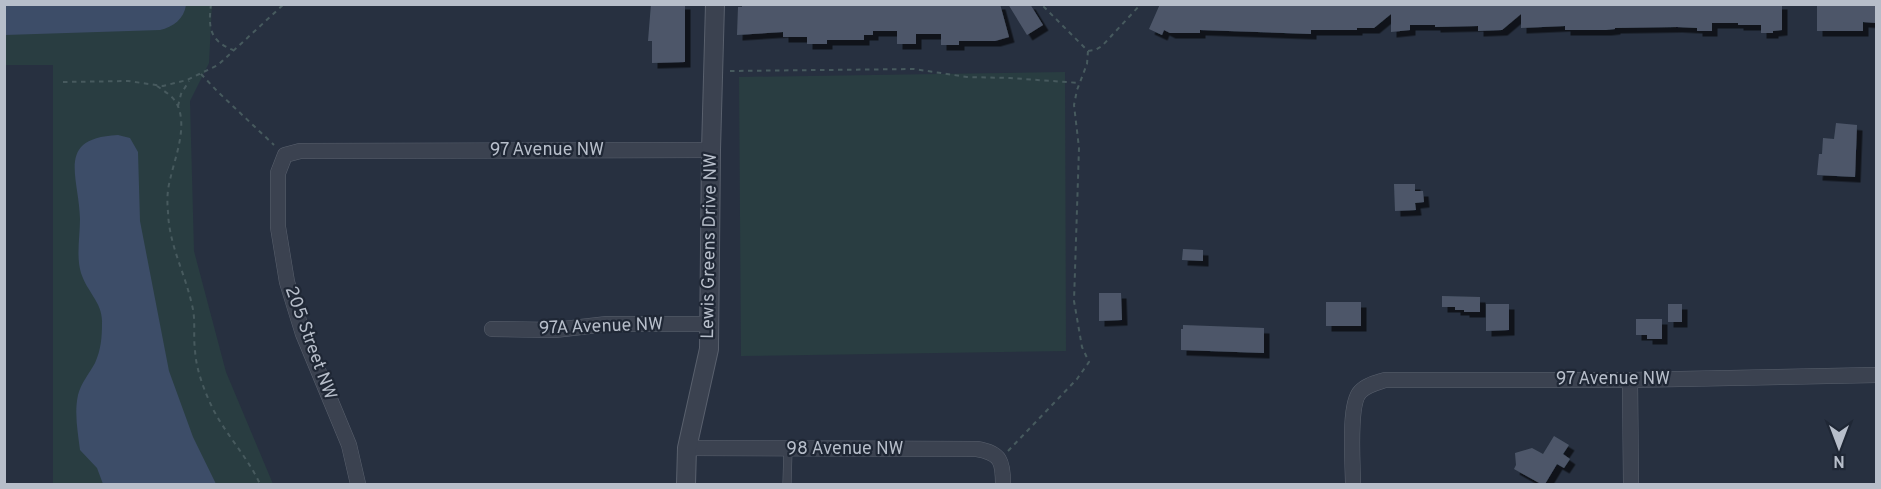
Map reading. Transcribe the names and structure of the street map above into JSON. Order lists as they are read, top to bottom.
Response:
{
  "streets": {
    "street": [
      "97 Avenue NW",
      "Lewis Greens Drive NW",
      "97A Avenue NW",
      "205 Street NW",
      "98 Avenue NW"
    ]
  },
  "crossings": [
    ["97 Avenue NW", "Lewis Greens Drive NW"],
    ["97 Avenue NW", "205 Street NW"],
    ["Lewis Greens Drive NW", "97A Avenue NW"],
    ["Lewis Greens Drive NW", "98 Avenue NW"]
  ],
  "north": "bottom"
}
